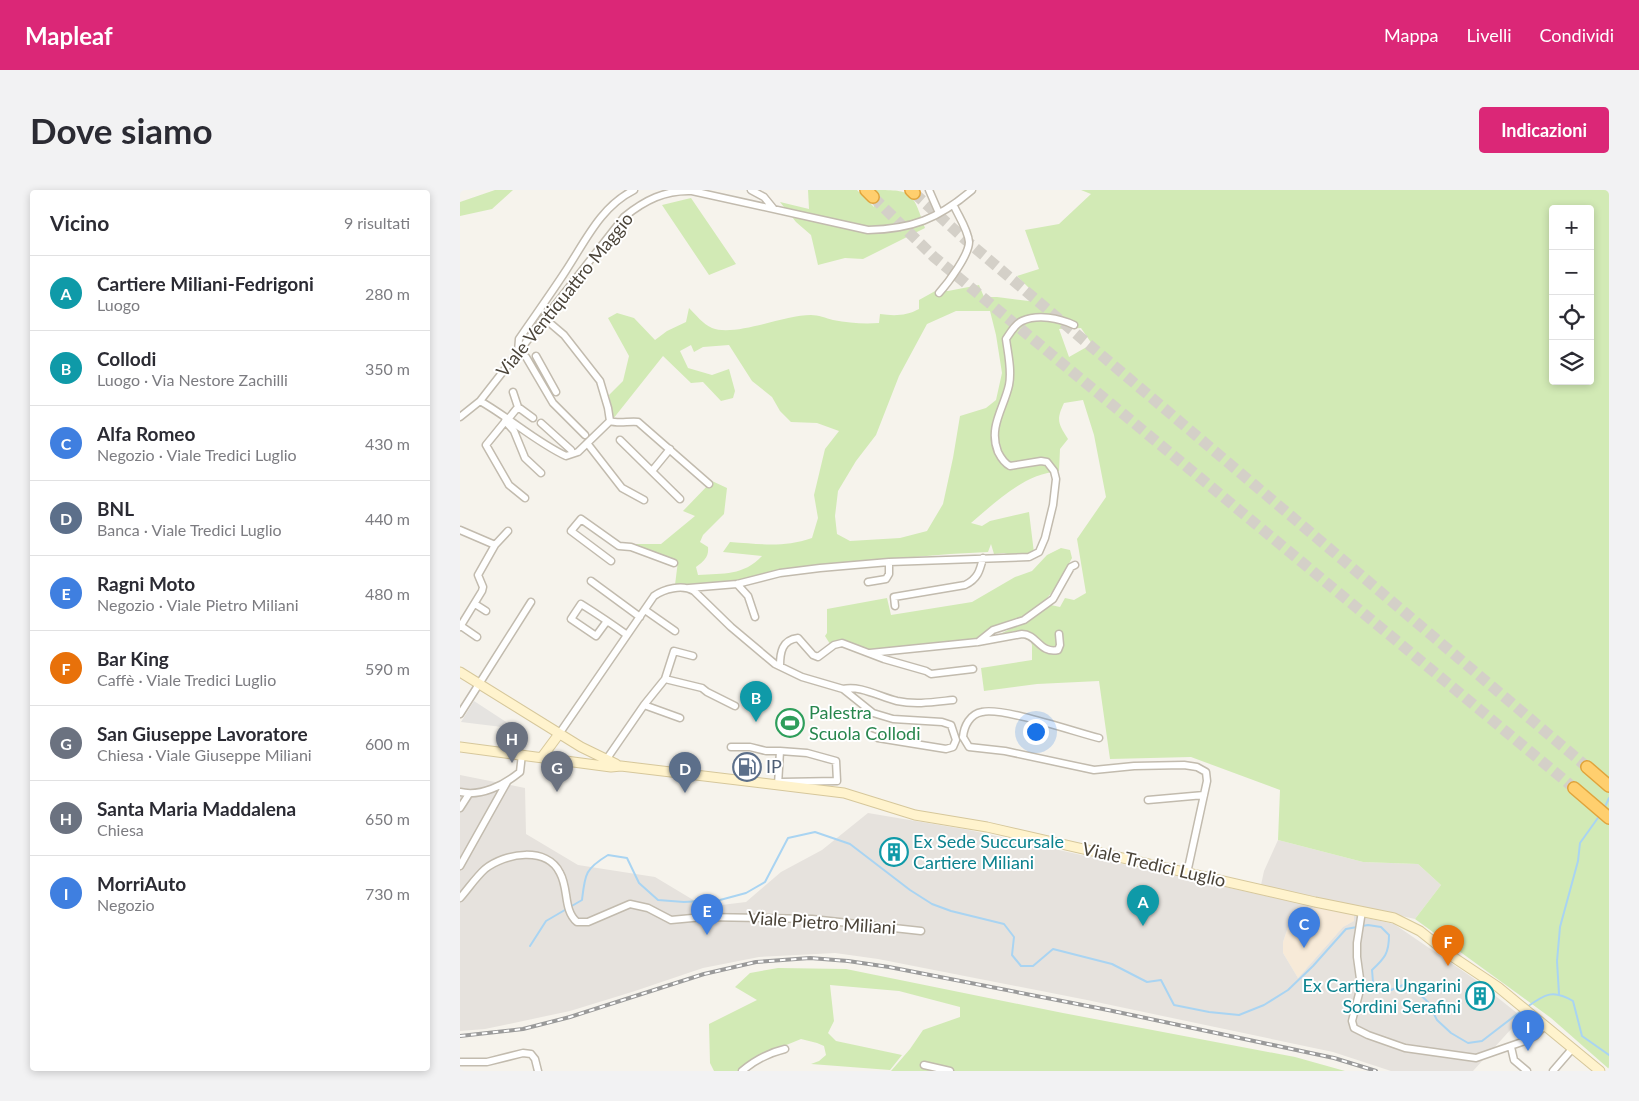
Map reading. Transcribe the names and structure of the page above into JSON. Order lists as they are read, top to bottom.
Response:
{
  "streets": {
    "main road": ["Viale Tredici Luglio"],
    "street": ["Viale Ventiquattro Maggio", "Viale Pietro Miliani"]
  },
  "places": {
    "sports": ["Palestra Scuola Collodi"],
    "fuel station": ["IP"],
    "building": ["Ex Sede Succursale Cartiere Miliani", "Ex Cartiera Ungarini Sordini Serafini"]
  },
  "page": {
    "header": "Mapleaf",
    "nav": ["Mappa", "Livelli", "Condividi"],
    "buttons": "Indicazioni",
    "title": "Dove siamo",
    "heading": ["Vicino", "9 risultati"],
    "map_buttons": ["+", "−"],
    "list": [
      {
        "mark": "A",
        "name": "Cartiere Miliani-Fedrigoni",
        "note": "Luogo",
        "value": "280 m"
      },
      {
        "mark": "B",
        "name": "Collodi",
        "note": "Luogo · Via Nestore Zachilli",
        "value": "350 m"
      },
      {
        "mark": "C",
        "name": "Alfa Romeo",
        "note": "Negozio · Viale Tredici Luglio",
        "value": "430 m"
      },
      {
        "mark": "D",
        "name": "BNL",
        "note": "Banca · Viale Tredici Luglio",
        "value": "440 m"
      },
      {
        "mark": "E",
        "name": "Ragni Moto",
        "note": "Negozio · Viale Pietro Miliani",
        "value": "480 m"
      },
      {
        "mark": "F",
        "name": "Bar King",
        "note": "Caffè · Viale Tredici Luglio",
        "value": "590 m"
      },
      {
        "mark": "G",
        "name": "San Giuseppe Lavoratore",
        "note": "Chiesa · Viale Giuseppe Miliani",
        "value": "600 m"
      },
      {
        "mark": "H",
        "name": "Santa Maria Maddalena",
        "note": "Chiesa",
        "value": "650 m"
      },
      {
        "mark": "I",
        "name": "MorriAuto",
        "note": "Negozio",
        "value": "730 m"
      }
    ],
    "pins": [
      "B",
      "H",
      "G",
      "D",
      "A",
      "E",
      "C",
      "F",
      "I"
    ]
  }
}
